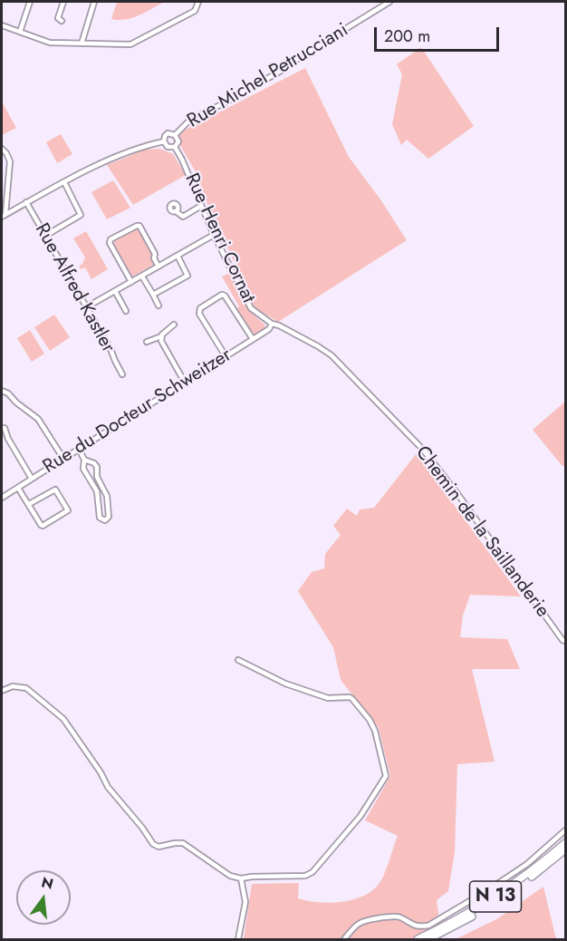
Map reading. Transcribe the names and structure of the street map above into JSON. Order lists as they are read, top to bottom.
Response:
{
  "streets": {
    "highway": ["N 13"],
    "street": [
      "Rue Michel Petrucciani",
      "Rue Henri Cornat",
      "Rue Alfred Kastler",
      "Rue du Docteur Schweitzer",
      "Chemin de la Saillanderie"
    ]
  },
  "crossings": [
    ["Rue Michel Petrucciani", "Rue Henri Cornat"],
    ["Rue Henri Cornat", "Rue du Docteur Schweitzer"],
    ["Rue Henri Cornat", "Chemin de la Saillanderie"],
    ["Rue du Docteur Schweitzer", "Chemin de la Saillanderie"]
  ],
  "scale_bar": "200 m",
  "north": "top"
}
